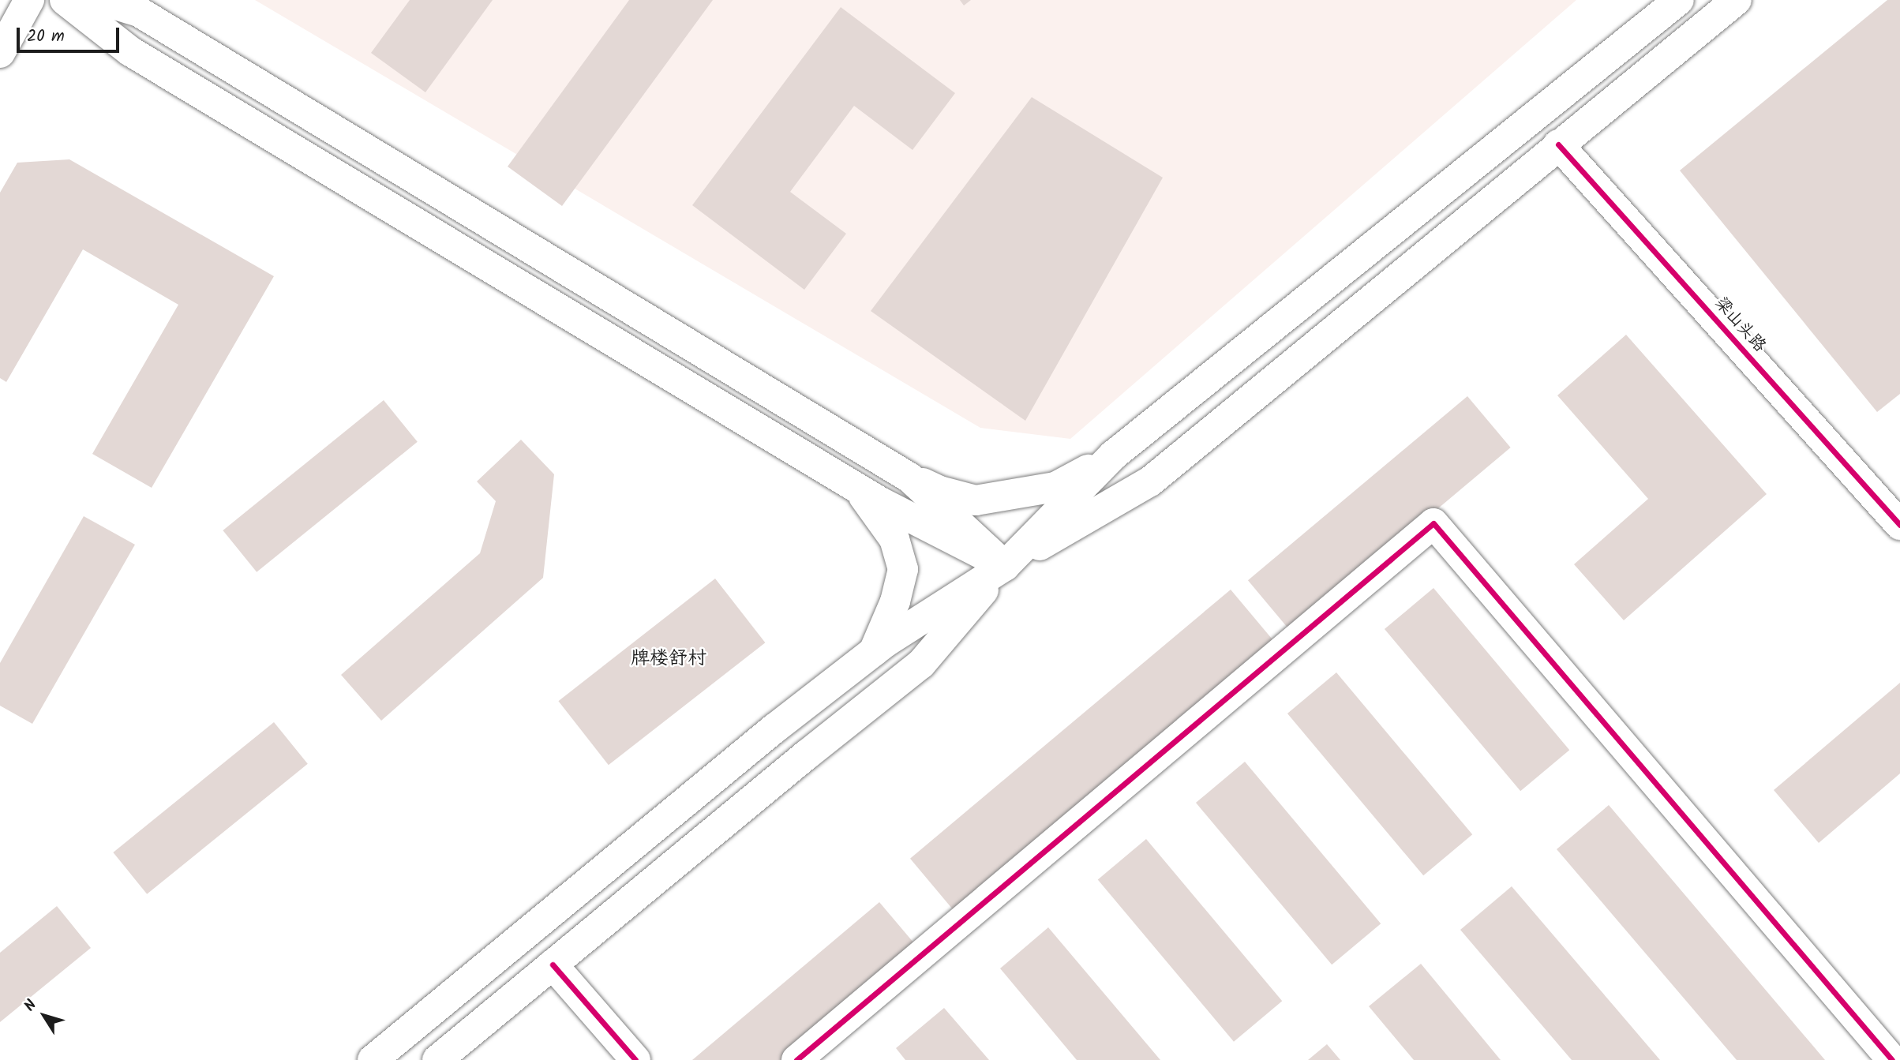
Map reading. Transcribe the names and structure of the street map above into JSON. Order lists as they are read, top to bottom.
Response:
{
  "streets": {
    "main road": ["梁山头路"]
  },
  "districts": ["牌楼舒村"],
  "scale_bar": "20 m",
  "north": "top left"
}
